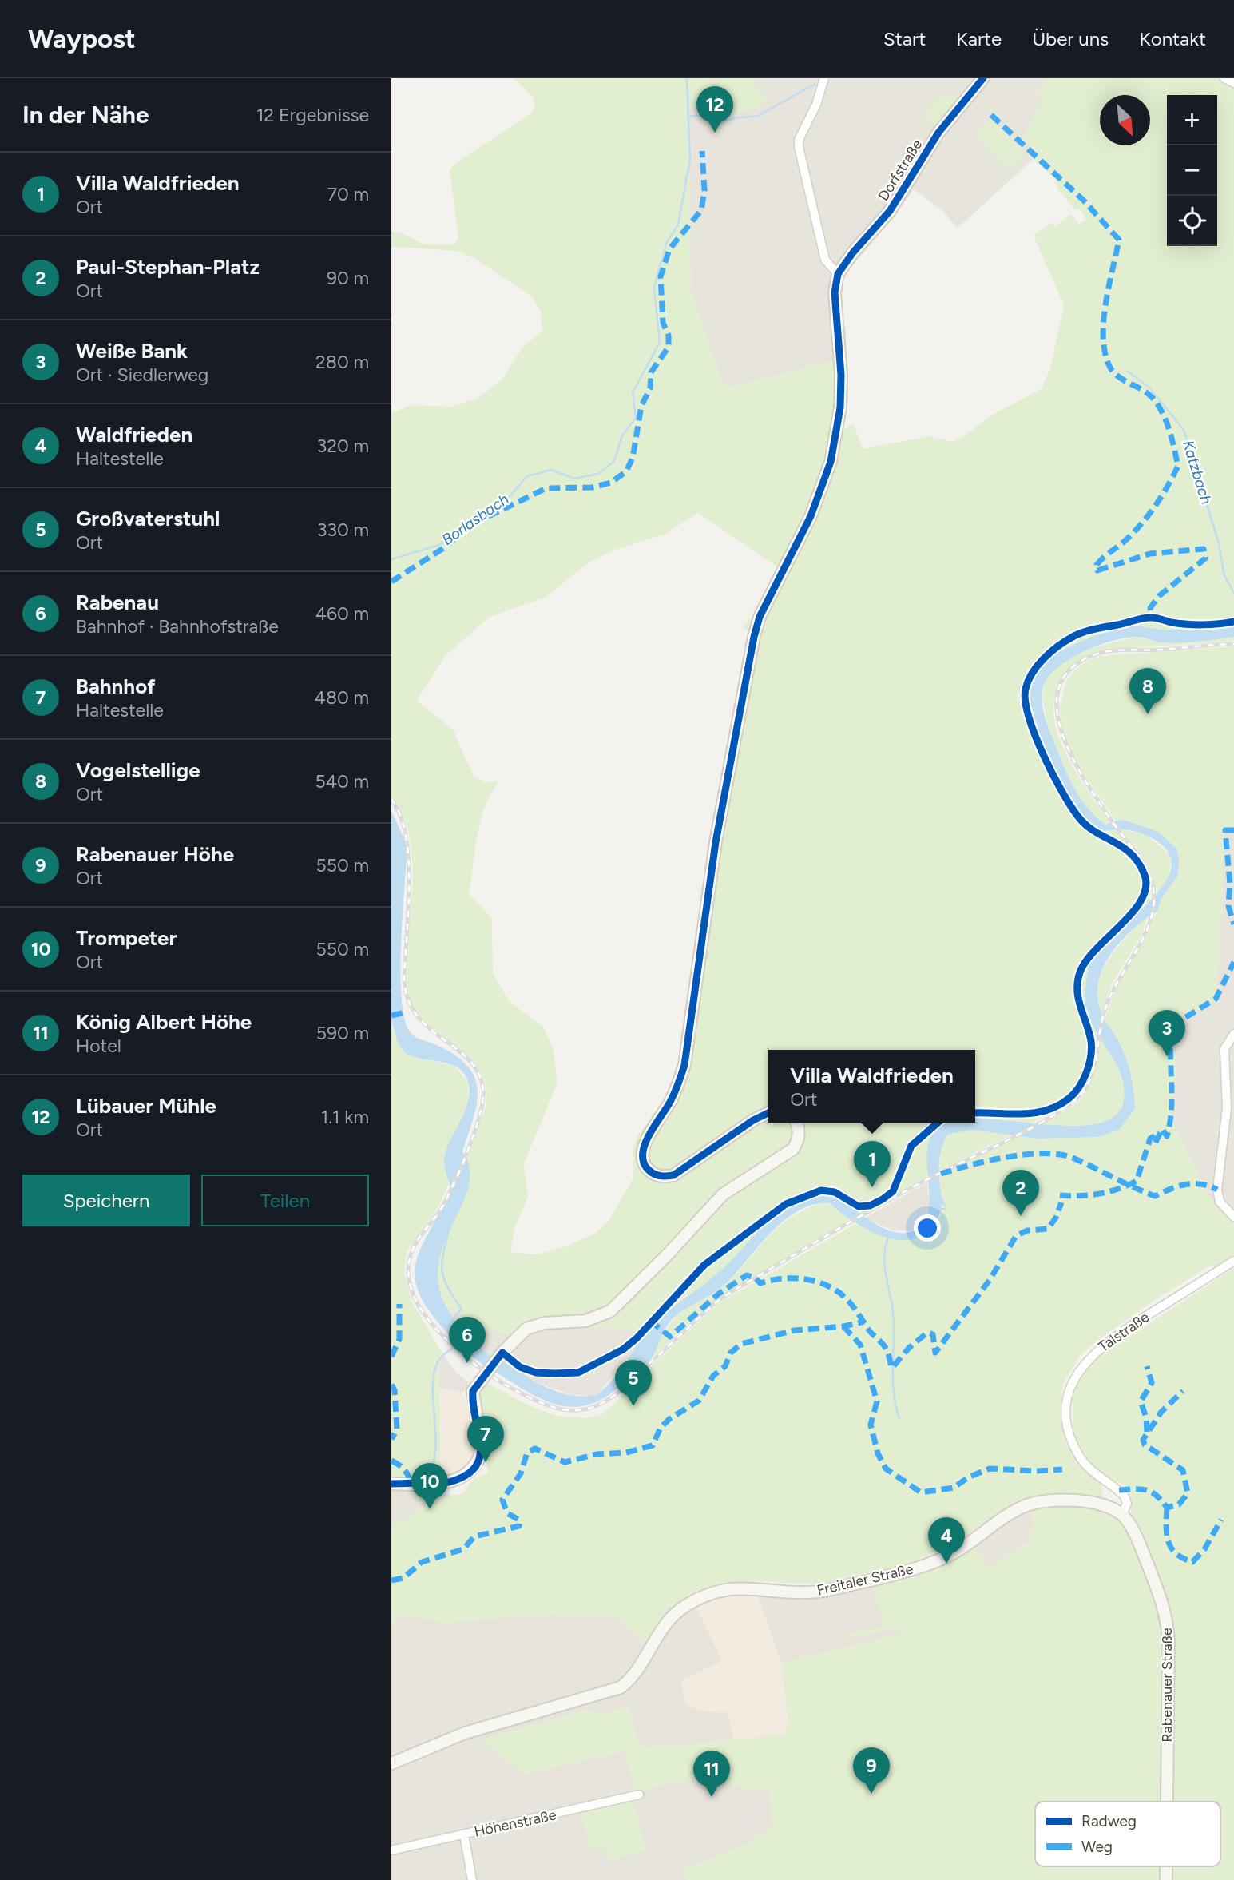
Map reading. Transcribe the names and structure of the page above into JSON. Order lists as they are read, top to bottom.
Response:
{
  "streets": {
    "street": [
      "Dorfstraße",
      "Talstraße",
      "Freitaler Straße",
      "Rabenauer Straße",
      "Höhenstraße"
    ]
  },
  "crossings": [
    ["Talstraße", "Freitaler Straße"],
    ["Talstraße", "Rabenauer Straße"],
    ["Freitaler Straße", "Rabenauer Straße"]
  ],
  "water": ["Katzbach", "Borlasbach"],
  "legend": ["Radweg", "Weg"],
  "north": "bottom right",
  "page": {
    "header": "Waypost",
    "nav": [
      "Start",
      "Karte",
      "Über uns",
      "Kontakt"
    ],
    "heading": ["In der Nähe", "12 Ergebnisse"],
    "pins": [
      "12",
      "8",
      "3",
      "1",
      "2",
      "6",
      "5",
      "7",
      "10",
      "4",
      "9",
      "11"
    ],
    "map_buttons": ["+", "−"],
    "list": [
      {
        "mark": "1",
        "name": "Villa Waldfrieden",
        "note": "Ort",
        "value": "70 m"
      },
      {
        "mark": "2",
        "name": "Paul-Stephan-Platz",
        "note": "Ort",
        "value": "90 m"
      },
      {
        "mark": "3",
        "name": "Weiße Bank",
        "note": "Ort · Siedlerweg",
        "value": "280 m"
      },
      {
        "mark": "4",
        "name": "Waldfrieden",
        "note": "Haltestelle",
        "value": "320 m"
      },
      {
        "mark": "5",
        "name": "Großvaterstuhl",
        "note": "Ort",
        "value": "330 m"
      },
      {
        "mark": "6",
        "name": "Rabenau",
        "note": "Bahnhof · Bahnhofstraße",
        "value": "460 m"
      },
      {
        "mark": "7",
        "name": "Bahnhof",
        "note": "Haltestelle",
        "value": "480 m"
      },
      {
        "mark": "8",
        "name": "Vogelstellige",
        "note": "Ort",
        "value": "540 m"
      },
      {
        "mark": "9",
        "name": "Rabenauer Höhe",
        "note": "Ort",
        "value": "550 m"
      },
      {
        "mark": "10",
        "name": "Trompeter",
        "note": "Ort",
        "value": "550 m"
      },
      {
        "mark": "11",
        "name": "König Albert Höhe",
        "note": "Hotel",
        "value": "590 m"
      },
      {
        "mark": "12",
        "name": "Lübauer Mühle",
        "note": "Ort",
        "value": "1.1 km"
      }
    ],
    "popup": ["Villa Waldfrieden", "Ort"],
    "buttons": ["Speichern", "Teilen"]
  }
}
